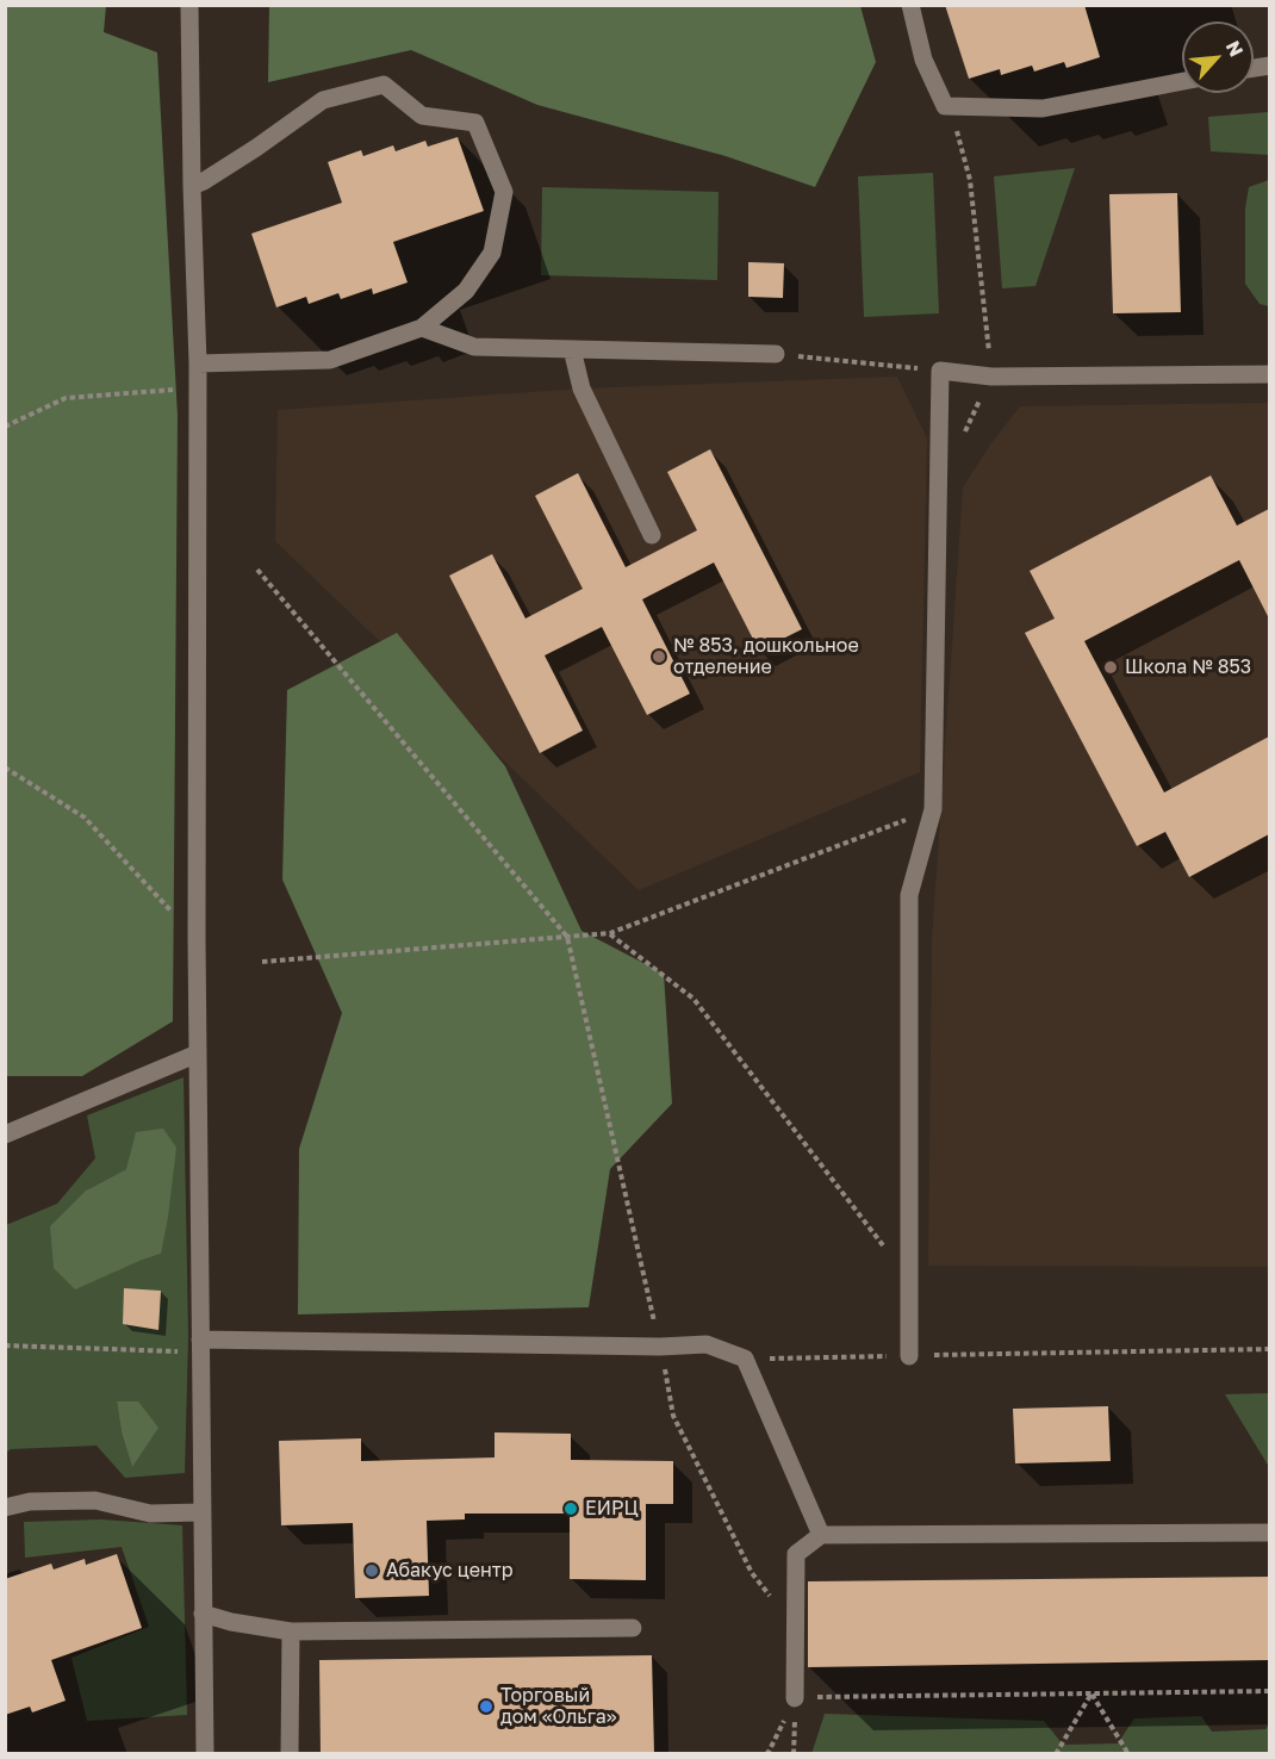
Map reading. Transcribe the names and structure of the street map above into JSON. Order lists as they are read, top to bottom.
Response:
{
  "places": [
    "№ 853, дошкольное отделение",
    "Школа № 853",
    "ЕИРЦ",
    "Абакус центр",
    "Торговый дом «Ольга»"
  ],
  "north": "top right"
}
